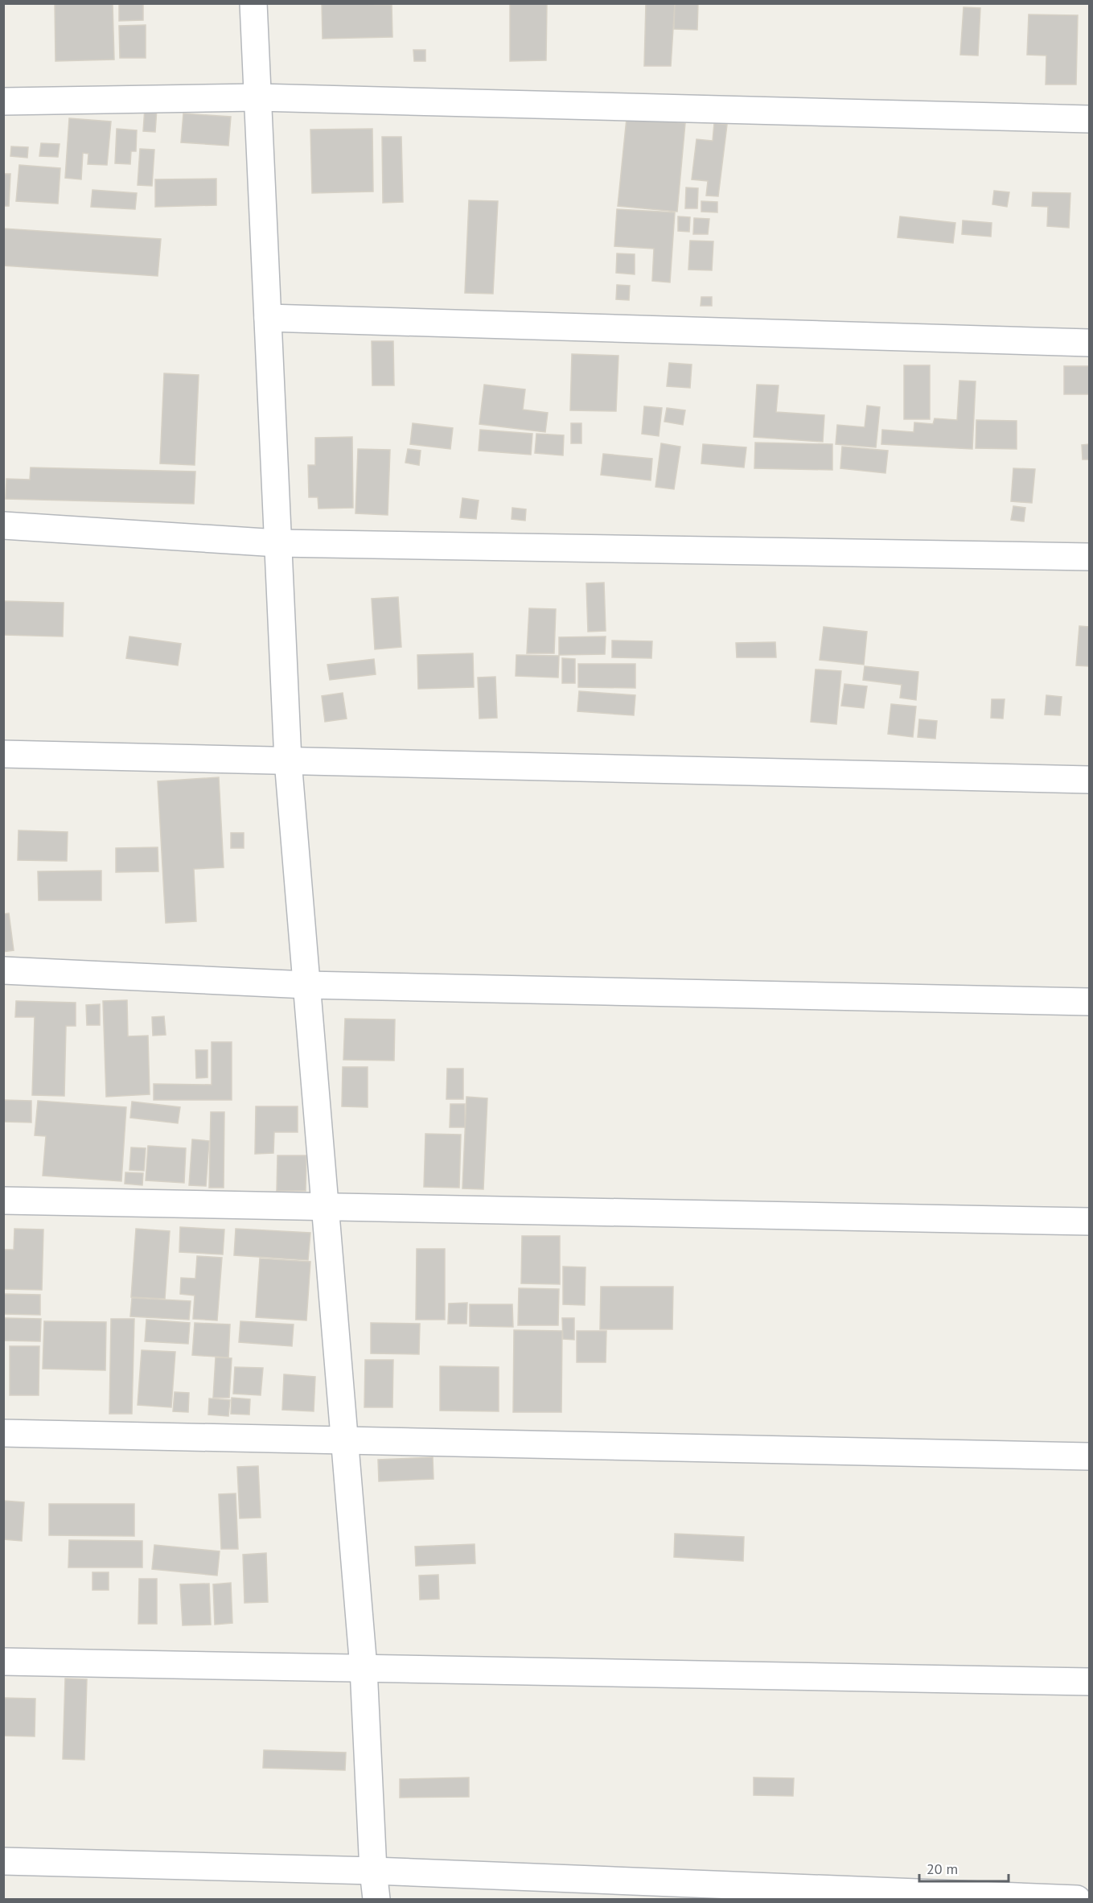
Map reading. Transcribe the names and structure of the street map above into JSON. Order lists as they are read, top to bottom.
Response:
{
  "scale_bar": "20 m"
}
